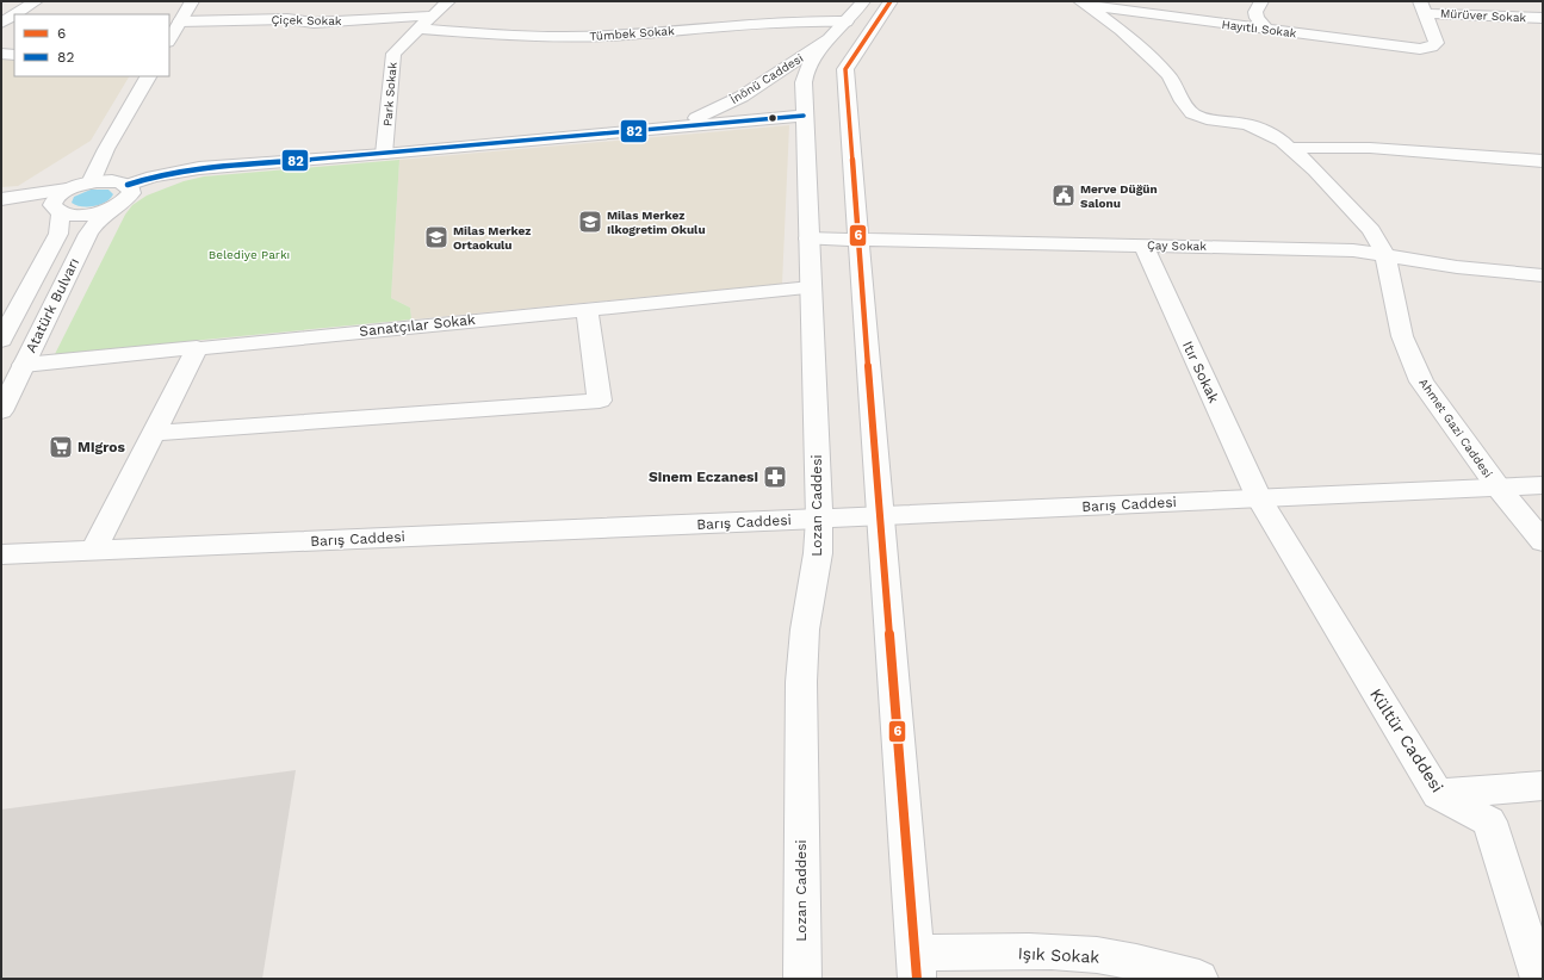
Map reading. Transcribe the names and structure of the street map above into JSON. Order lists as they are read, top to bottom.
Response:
{
  "streets": {
    "street": [
      "Mürüver Sokak",
      "Çiçek Sokak",
      "Hayıtlı Sokak",
      "Tümbek Sokak",
      "İnönü Caddesi",
      "Park Sokak",
      "Çay Sokak",
      "Atatürk Bulvarı",
      "Sanatçılar Sokak",
      "Itır Sokak",
      "Ahmet Gazi Caddesi",
      "Barış Caddesi",
      "Lozan Caddesi",
      "Kültür Caddesi",
      "Işık Sokak"
    ]
  },
  "crossings": [
    ["Mürüver Sokak", "Hayıtlı Sokak"],
    ["Çiçek Sokak", "Park Sokak"],
    ["Hayıtlı Sokak", "Ahmet Gazi Caddesi"],
    ["Tümbek Sokak", "İnönü Caddesi"],
    ["Tümbek Sokak", "Park Sokak"],
    ["Tümbek Sokak", "Lozan Caddesi"],
    ["İnönü Caddesi", "Park Sokak"],
    ["İnönü Caddesi", "Atatürk Bulvarı"],
    ["İnönü Caddesi", "Lozan Caddesi"],
    ["Çay Sokak", "Itır Sokak"],
    ["Çay Sokak", "Ahmet Gazi Caddesi"],
    ["Çay Sokak", "Lozan Caddesi"],
    ["Atatürk Bulvarı", "Sanatçılar Sokak"],
    ["Sanatçılar Sokak", "Lozan Caddesi"],
    ["Itır Sokak", "Barış Caddesi"],
    ["Itır Sokak", "Kültür Caddesi"],
    ["Ahmet Gazi Caddesi", "Barış Caddesi"],
    ["Barış Caddesi", "Lozan Caddesi"],
    ["Barış Caddesi", "Kültür Caddesi"]
  ],
  "parks": ["Belediye Parkı"],
  "places": {
    "public building": ["Merve Düğün Salonu"],
    "school or university": ["Milas Merkez Ilkogretim Okulu", "Milas Merkez Ortaokulu"],
    "supermarket": ["Migros"],
    "pharmacy": ["Sinem Eczanesi"]
  },
  "lines": ["transit line 6", "transit line 82"],
  "legend": ["6", "82"]
}
